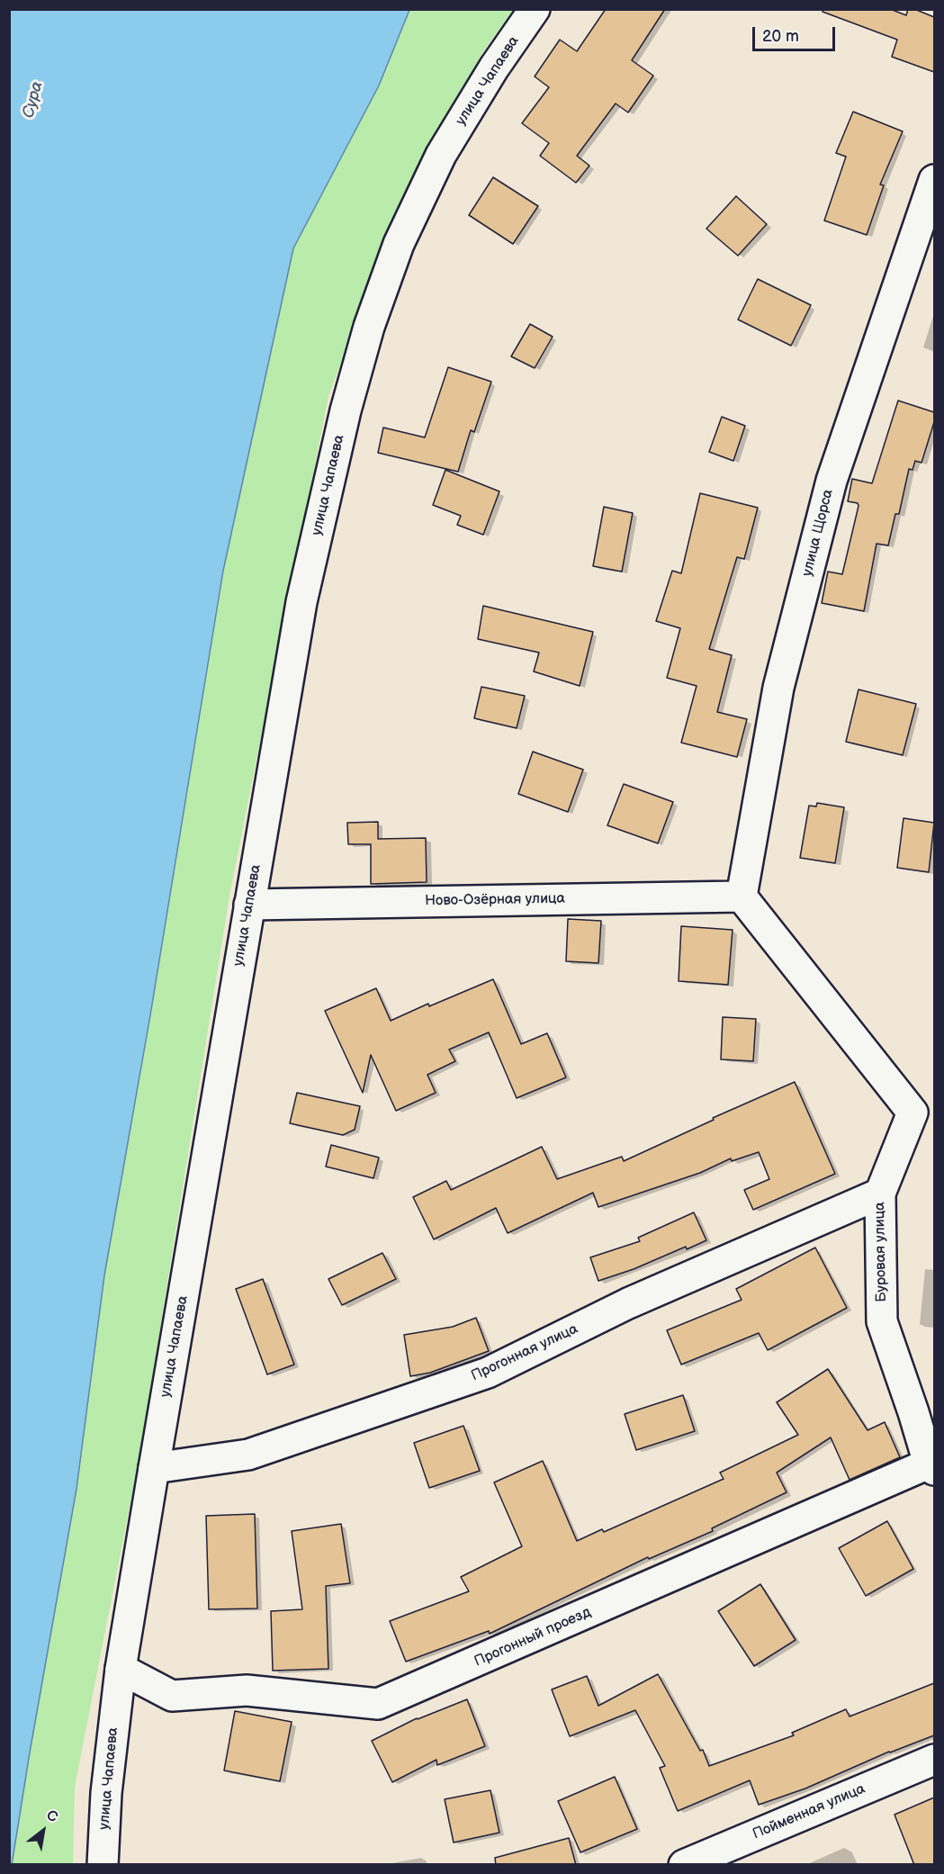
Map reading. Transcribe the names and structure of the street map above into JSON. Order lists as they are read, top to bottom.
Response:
{
  "streets": {
    "street": [
      "улица Чапаева",
      "улица Щорса",
      "Ново-Озёрная улица",
      "Буровая улица",
      "Прогонная улица",
      "Прогонный проезд",
      "Пойменная улица"
    ]
  },
  "crossings": [
    ["улица Чапаева", "Ново-Озёрная улица"],
    ["улица Чапаева", "Прогонная улица"],
    ["улица Чапаева", "Прогонный проезд"],
    ["улица Щорса", "Ново-Озёрная улица"],
    ["улица Щорса", "Буровая улица"],
    ["Ново-Озёрная улица", "Буровая улица"],
    ["Буровая улица", "Прогонная улица"],
    ["Буровая улица", "Прогонный проезд"]
  ],
  "water": ["Сура"],
  "scale_bar": "20 m",
  "north": "top right"
}
